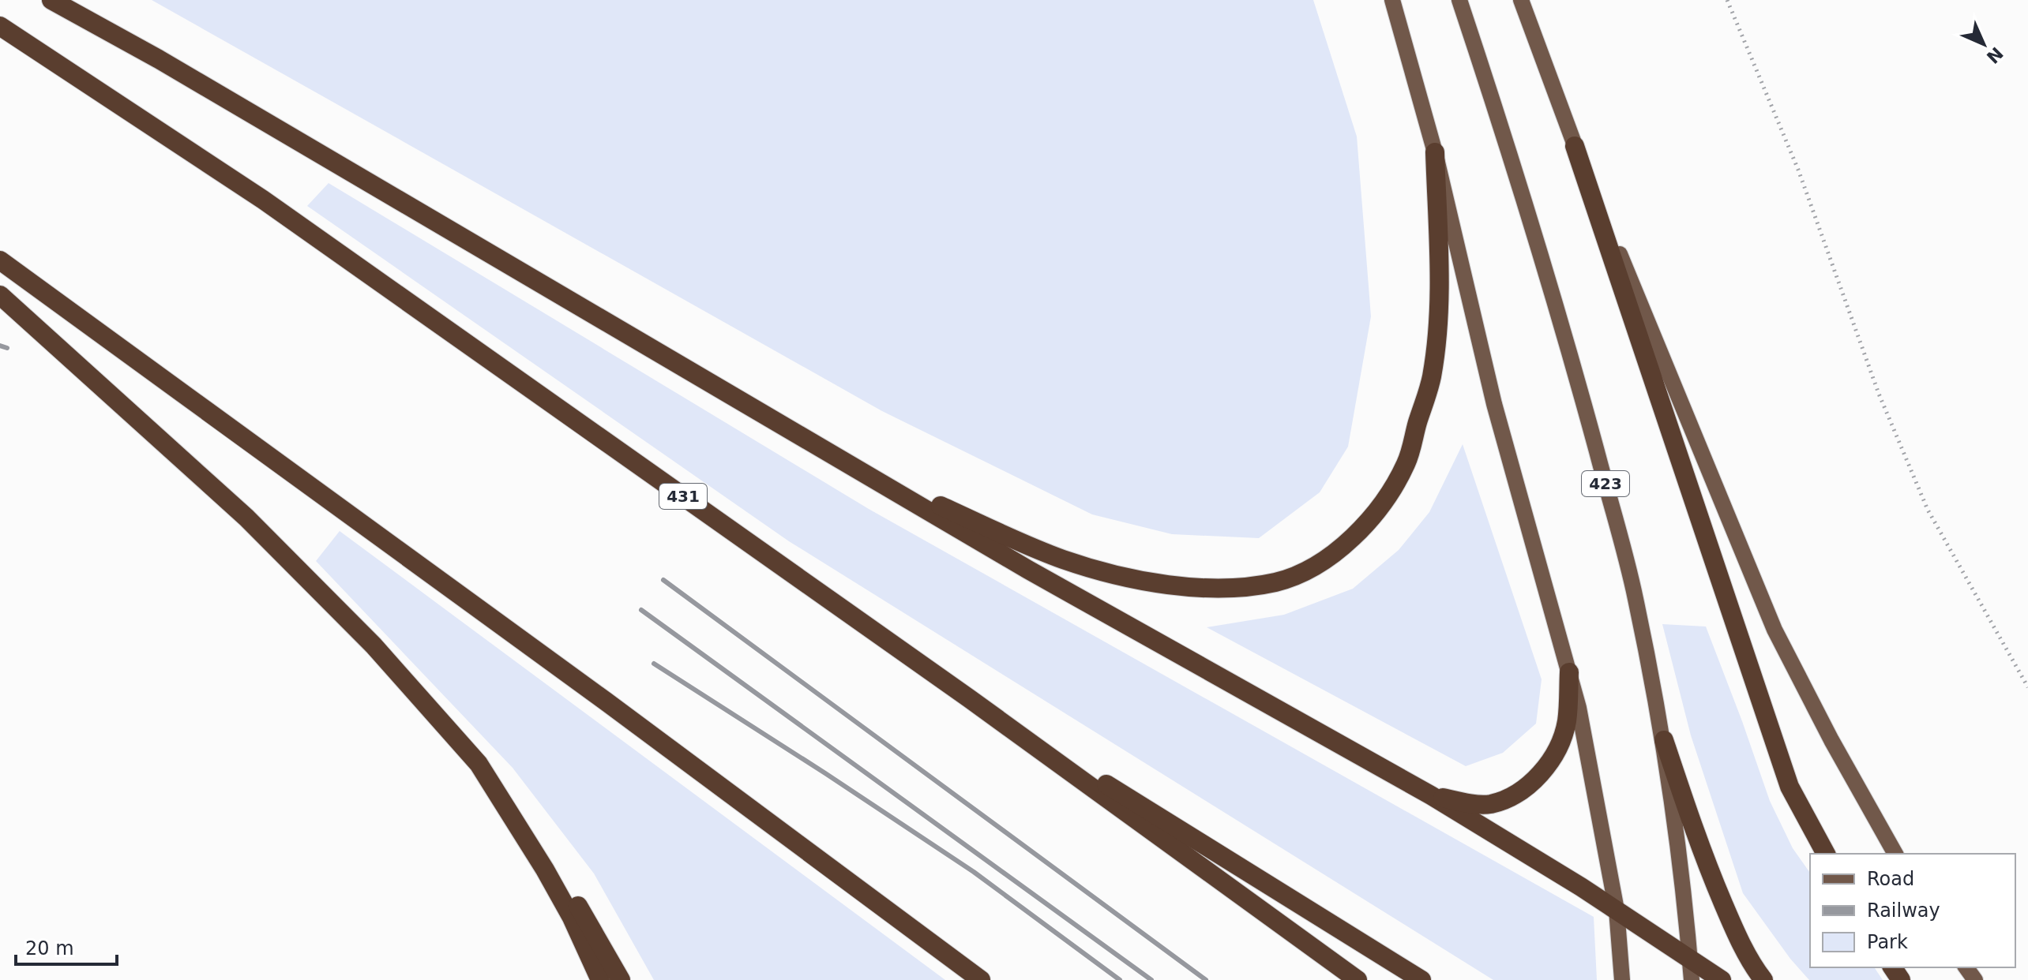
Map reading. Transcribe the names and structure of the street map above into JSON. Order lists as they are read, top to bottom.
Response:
{
  "streets": {
    "highway": ["431"],
    "main road": ["423"]
  },
  "legend": ["Road", "Railway", "Park"],
  "scale_bar": "20 m",
  "north": "bottom right"
}
